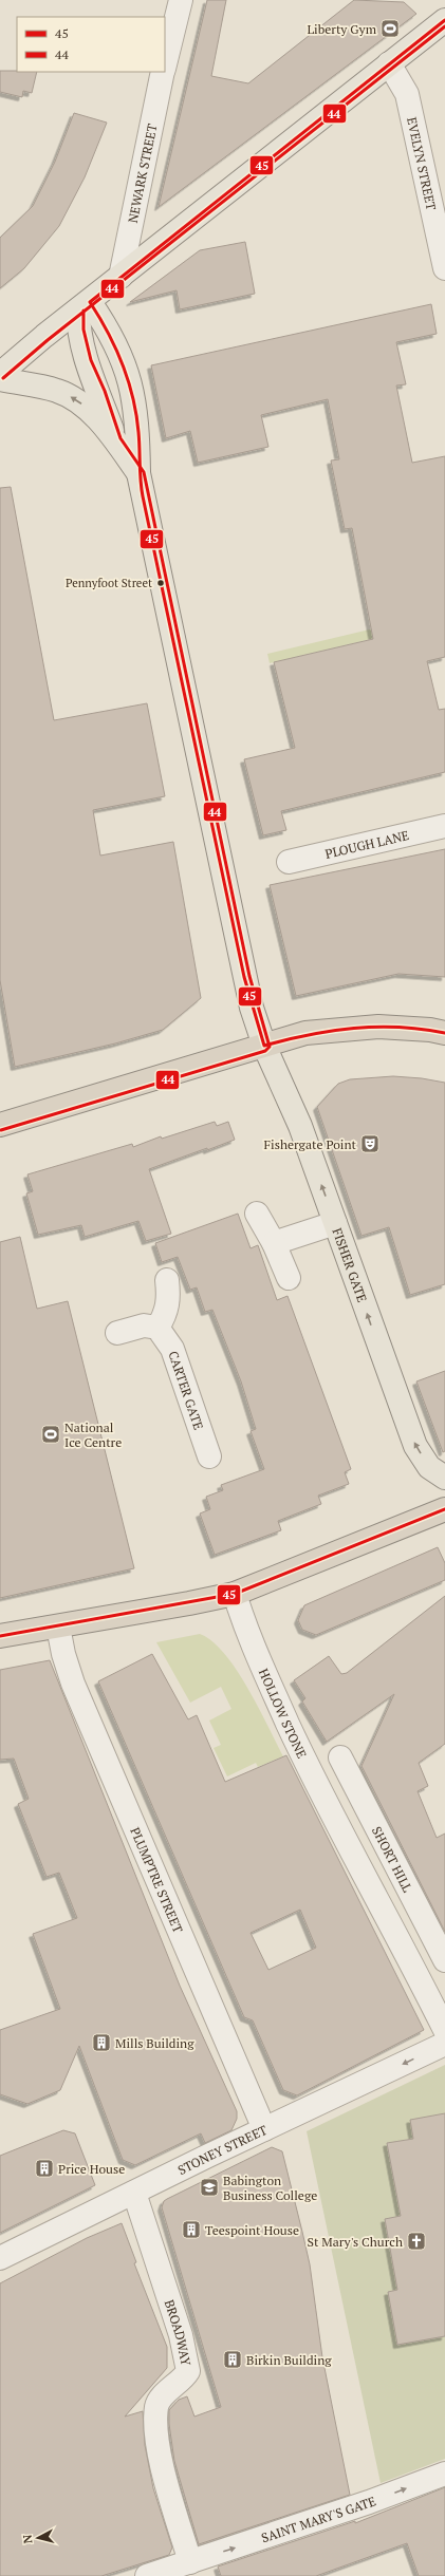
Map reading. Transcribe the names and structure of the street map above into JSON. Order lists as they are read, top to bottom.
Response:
{
  "streets": {
    "main road": ["FISHER GATE"],
    "street": [
      "EVELYN STREET",
      "NEWARK STREET",
      "PLOUGH LANE",
      "CARTER GATE",
      "HOLLOW STONE",
      "SHORT HILL",
      "PLUMPTRE STREET",
      "STONEY STREET",
      "BROADWAY",
      "SAINT MARY'S GATE"
    ]
  },
  "crossings": [
    ["PLUMPTRE STREET", "STONEY STREET"],
    ["STONEY STREET", "BROADWAY"],
    ["BROADWAY", "SAINT MARY'S GATE"]
  ],
  "one_way": ["FISHER GATE", "STONEY STREET", "SAINT MARY'S GATE"],
  "places": {
    "sports": ["Liberty Gym", "National Ice Centre"],
    "other": ["Pennyfoot Street"],
    "theatre": ["Fishergate Point"],
    "building": [
      "Mills Building",
      "Price House",
      "Teespoint House",
      "Birkin Building"
    ],
    "school or university": ["Babington Business College"],
    "church": ["St Mary's Church"]
  },
  "lines": ["transit line 45", "transit line 44"],
  "legend": ["45", "44"],
  "north": "left"
}
